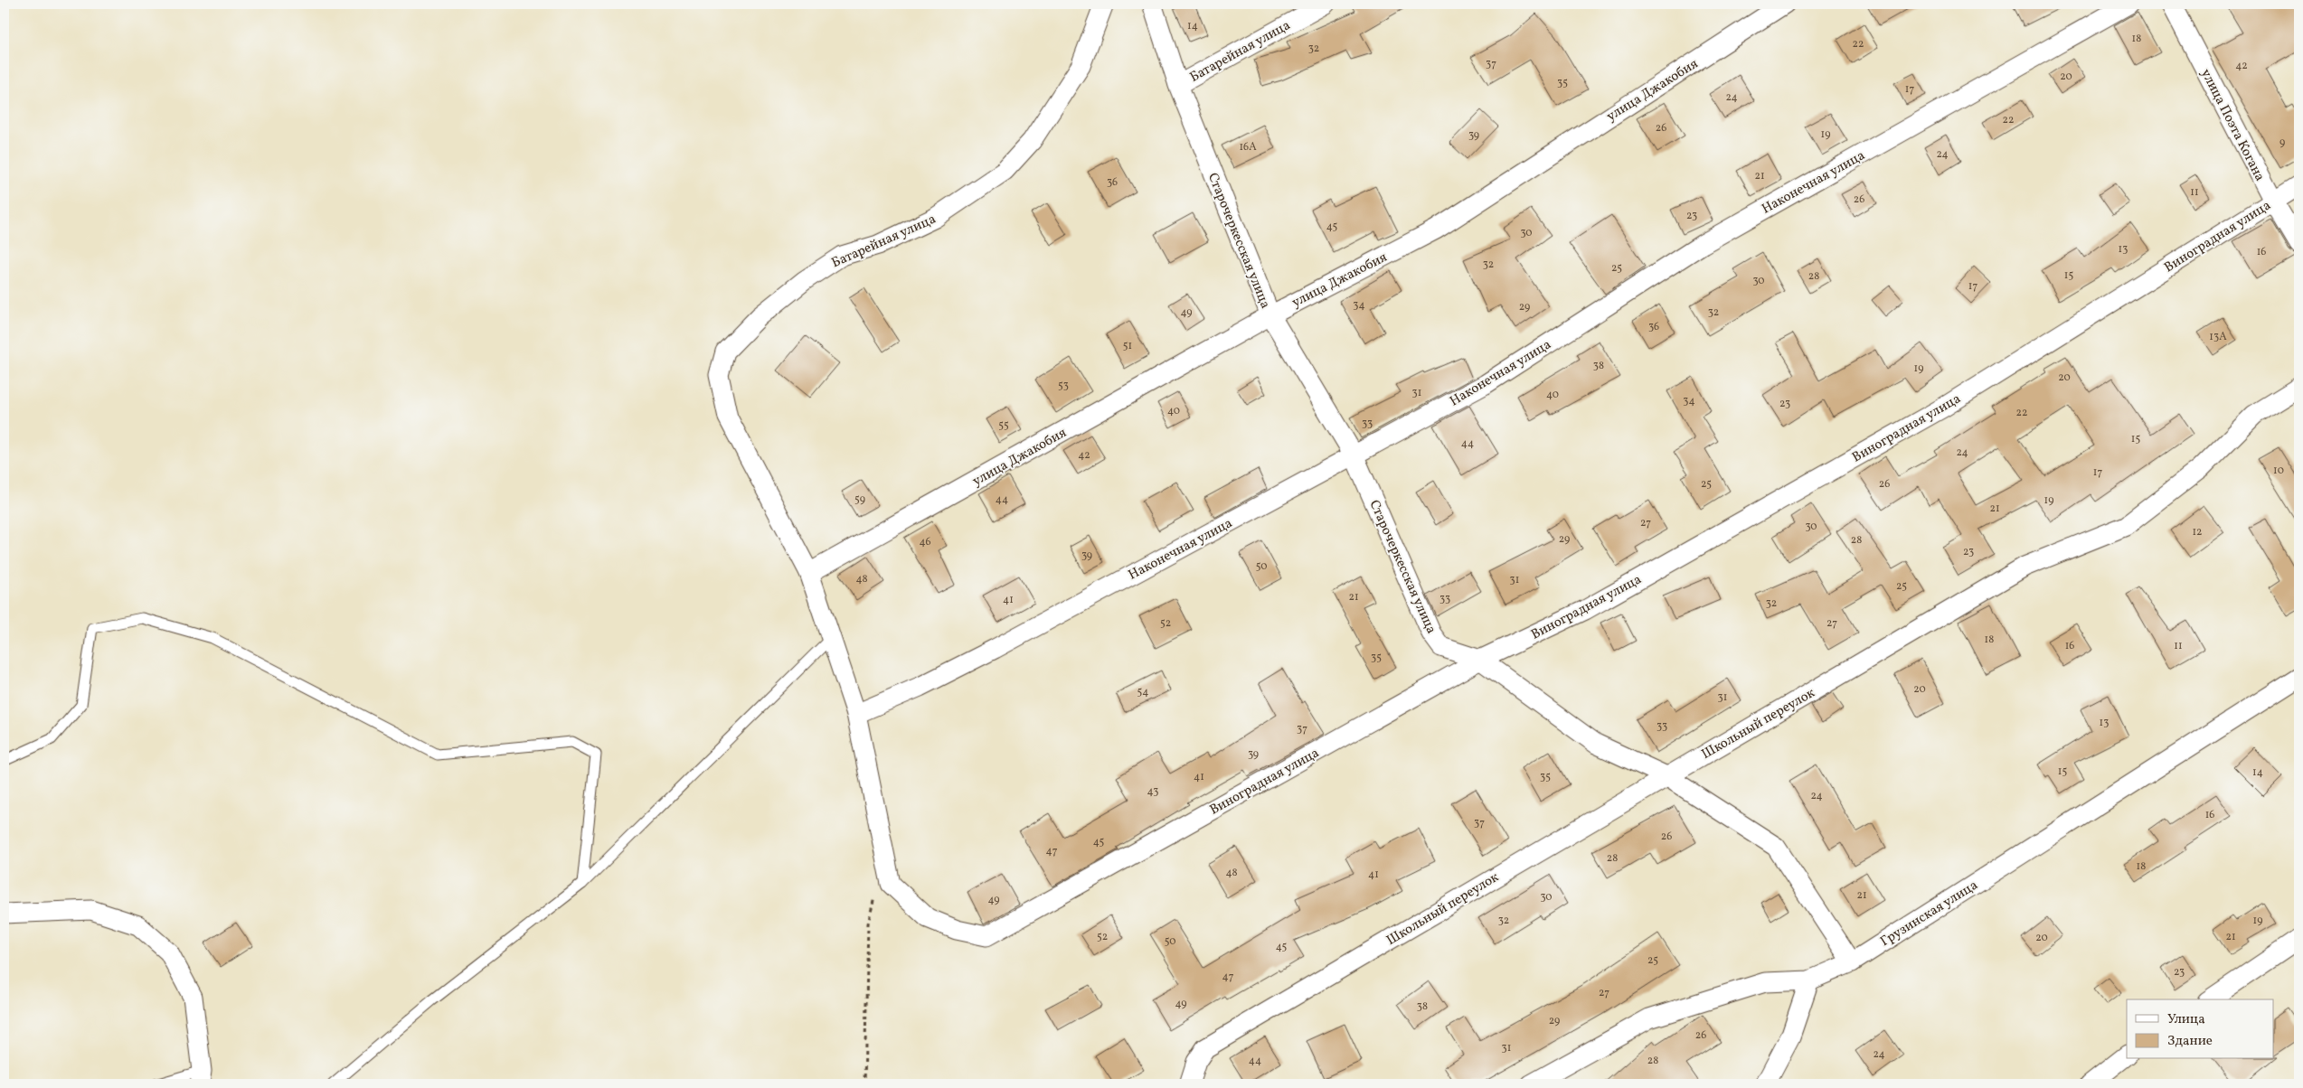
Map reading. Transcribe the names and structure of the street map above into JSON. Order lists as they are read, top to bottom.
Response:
{
  "streets": {
    "street": [
      "Батарейная улица",
      "улица Джакобия",
      "улица Поэта Когана",
      "Наконечная улица",
      "Виноградная улица",
      "Старочеркесская улица",
      "Школьный переулок",
      "Грузинская улица"
    ]
  },
  "crossings": [
    ["Батарейная улица", "улица Джакобия"],
    ["Батарейная улица", "Виноградная улица"],
    ["Батарейная улица", "Старочеркесская улица"],
    ["улица Джакобия", "Виноградная улица"],
    ["улица Джакобия", "Старочеркесская улица"],
    ["улица Поэта Когана", "Виноградная улица"],
    ["Наконечная улица", "Виноградная улица"],
    ["Наконечная улица", "Старочеркесская улица"],
    ["Виноградная улица", "Старочеркесская улица"],
    ["Старочеркесская улица", "Школьный переулок"],
    ["Старочеркесская улица", "Грузинская улица"]
  ],
  "house_numbers": [
    "14",
    "18",
    "22",
    "32",
    "37",
    "42",
    "20",
    "35",
    "17",
    "24",
    "22",
    "26",
    "19",
    "39",
    "9",
    "16А",
    "24",
    "21",
    "36",
    "11",
    "26",
    "23",
    "45",
    "30",
    "13",
    "16",
    "32",
    "25",
    "15",
    "28",
    "30",
    "17",
    "34",
    "29",
    "49",
    "32",
    "36",
    "13А",
    "51",
    "38",
    "19",
    "20",
    "53",
    "31",
    "40",
    "34",
    "23",
    "40",
    "22",
    "33",
    "55",
    "15",
    "44",
    "24",
    "42",
    "10",
    "17",
    "25",
    "26",
    "59",
    "44",
    "19",
    "21",
    "27",
    "30",
    "12",
    "29",
    "28",
    "46",
    "23",
    "39",
    "50",
    "48",
    "31",
    "25",
    "21",
    "33",
    "41",
    "32",
    "52",
    "27",
    "18",
    "16",
    "11",
    "35",
    "20",
    "54",
    "31",
    "13",
    "33",
    "37",
    "39",
    "15",
    "14",
    "41",
    "35",
    "43",
    "24",
    "16",
    "37",
    "26",
    "45",
    "47",
    "28",
    "18",
    "48",
    "41",
    "21",
    "30",
    "49",
    "32",
    "19",
    "52",
    "21",
    "20",
    "50",
    "45",
    "25",
    "23",
    "47",
    "27",
    "49",
    "38",
    "29",
    "26",
    "31",
    "24",
    "44",
    "28"
  ],
  "legend": ["Улица", "Здание"]
}
